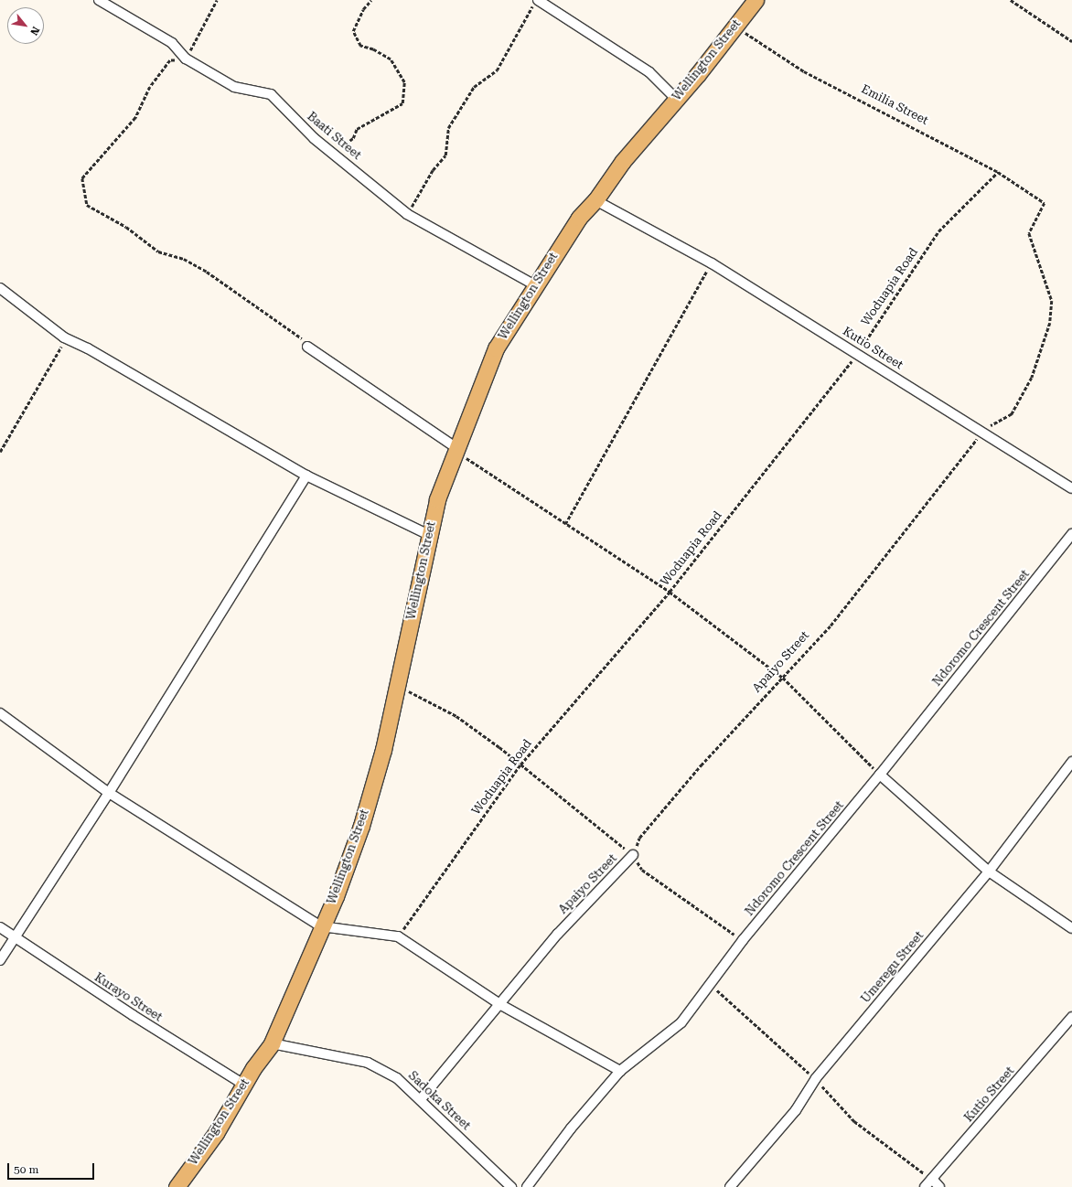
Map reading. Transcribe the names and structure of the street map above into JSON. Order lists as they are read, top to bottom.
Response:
{
  "streets": {
    "main road": ["Wellington Street"],
    "street": [
      "Baati Street",
      "Kutio Street",
      "Ndoromo Crescent Street",
      "Apaiyo Street",
      "Umeregu Street",
      "Kurayo Street",
      "Sadoka Street"
    ],
    "path": ["Emilia Street", "Woduapia Road"]
  },
  "crossings": [
    ["Wellington Street", "Emilia Street"],
    ["Wellington Street", "Baati Street"],
    ["Wellington Street", "Kutio Street"],
    ["Wellington Street", "Kurayo Street"],
    ["Wellington Street", "Sadoka Street"],
    ["Emilia Street", "Woduapia Road"],
    ["Emilia Street", "Apaiyo Street"],
    ["Woduapia Road", "Kutio Street"],
    ["Kutio Street", "Apaiyo Street"],
    ["Apaiyo Street", "Sadoka Street"]
  ],
  "scale_bar": "50 m",
  "north": "bottom right"
}
